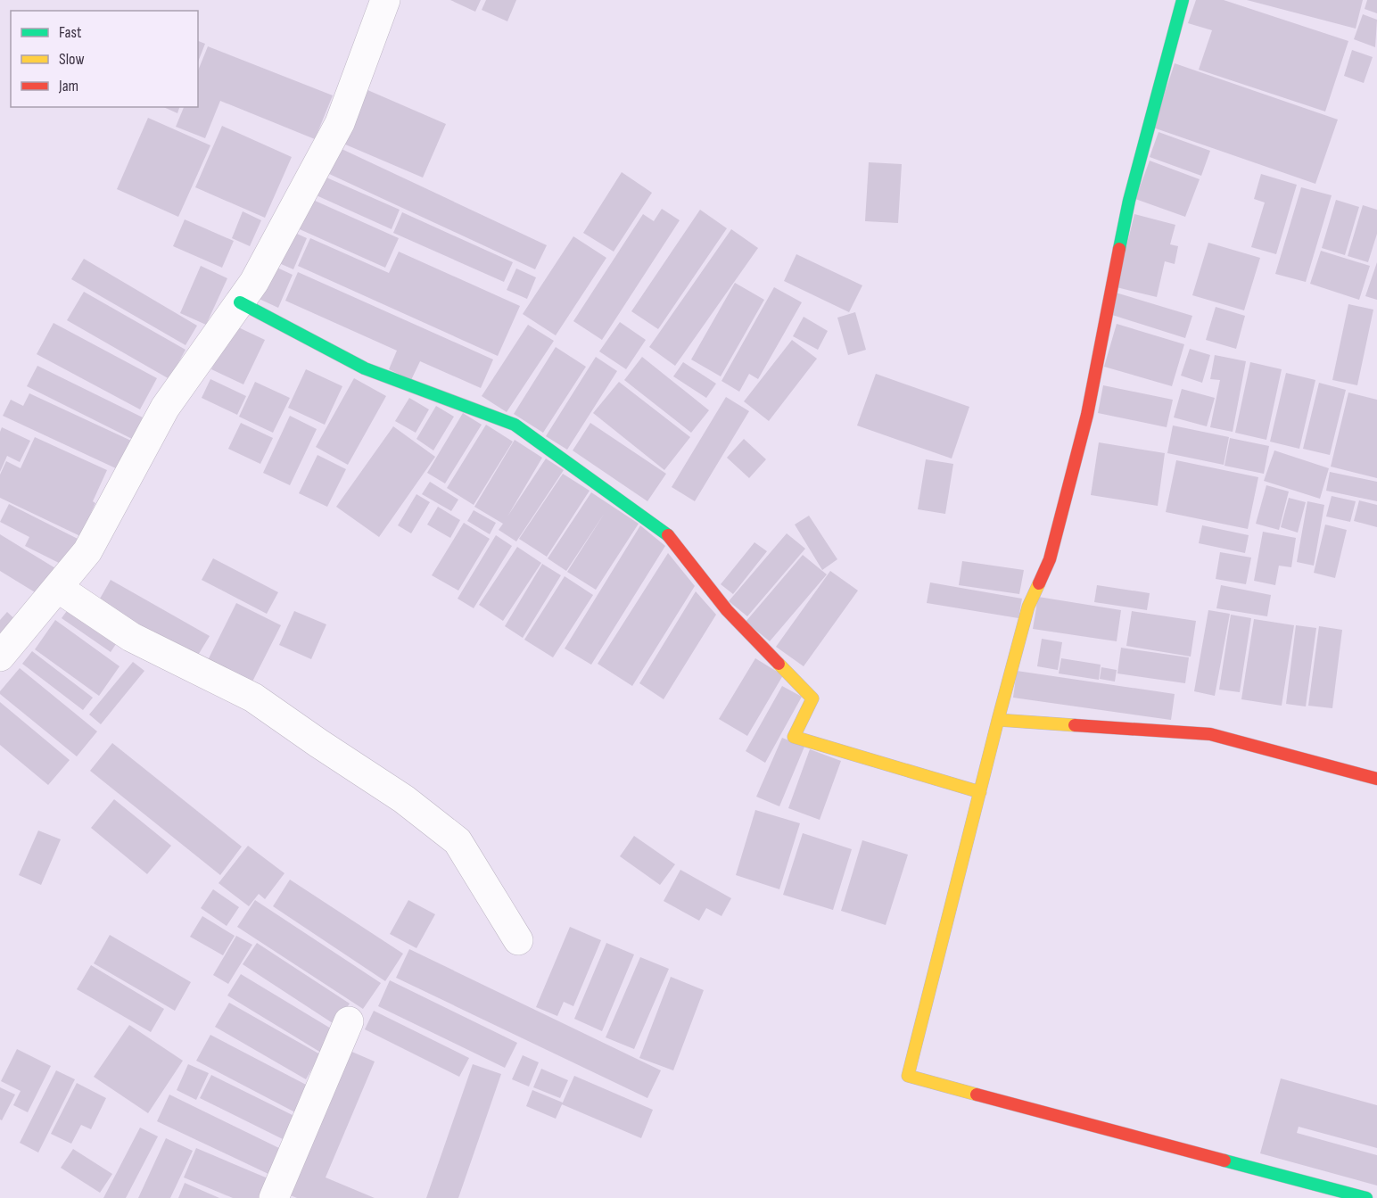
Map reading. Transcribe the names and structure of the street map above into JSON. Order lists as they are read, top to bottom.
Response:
{
  "legend": ["Fast", "Slow", "Jam"]
}
